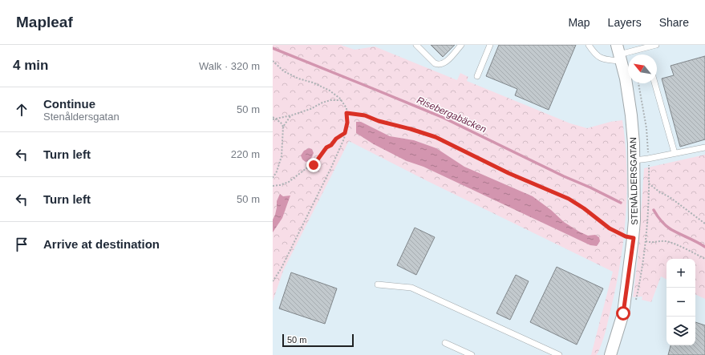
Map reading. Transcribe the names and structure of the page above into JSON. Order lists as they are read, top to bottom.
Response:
{
  "streets": {
    "street": ["STENÅLDERSGATAN"]
  },
  "water": ["Risebergabäcken"],
  "scale_bar": "50 m",
  "north": "top left",
  "page": {
    "header": "Mapleaf",
    "nav": ["Map", "Layers", "Share"],
    "heading": ["4 min", "Walk · 320 m"],
    "list": [
      ["Continue", "Stenåldersgatan", "50 m"],
      ["Turn left", "220 m"],
      ["Turn left", "50 m"],
      "Arrive at destination"
    ],
    "map_buttons": ["+", "−"],
    "scale": "50 m"
  }
}
